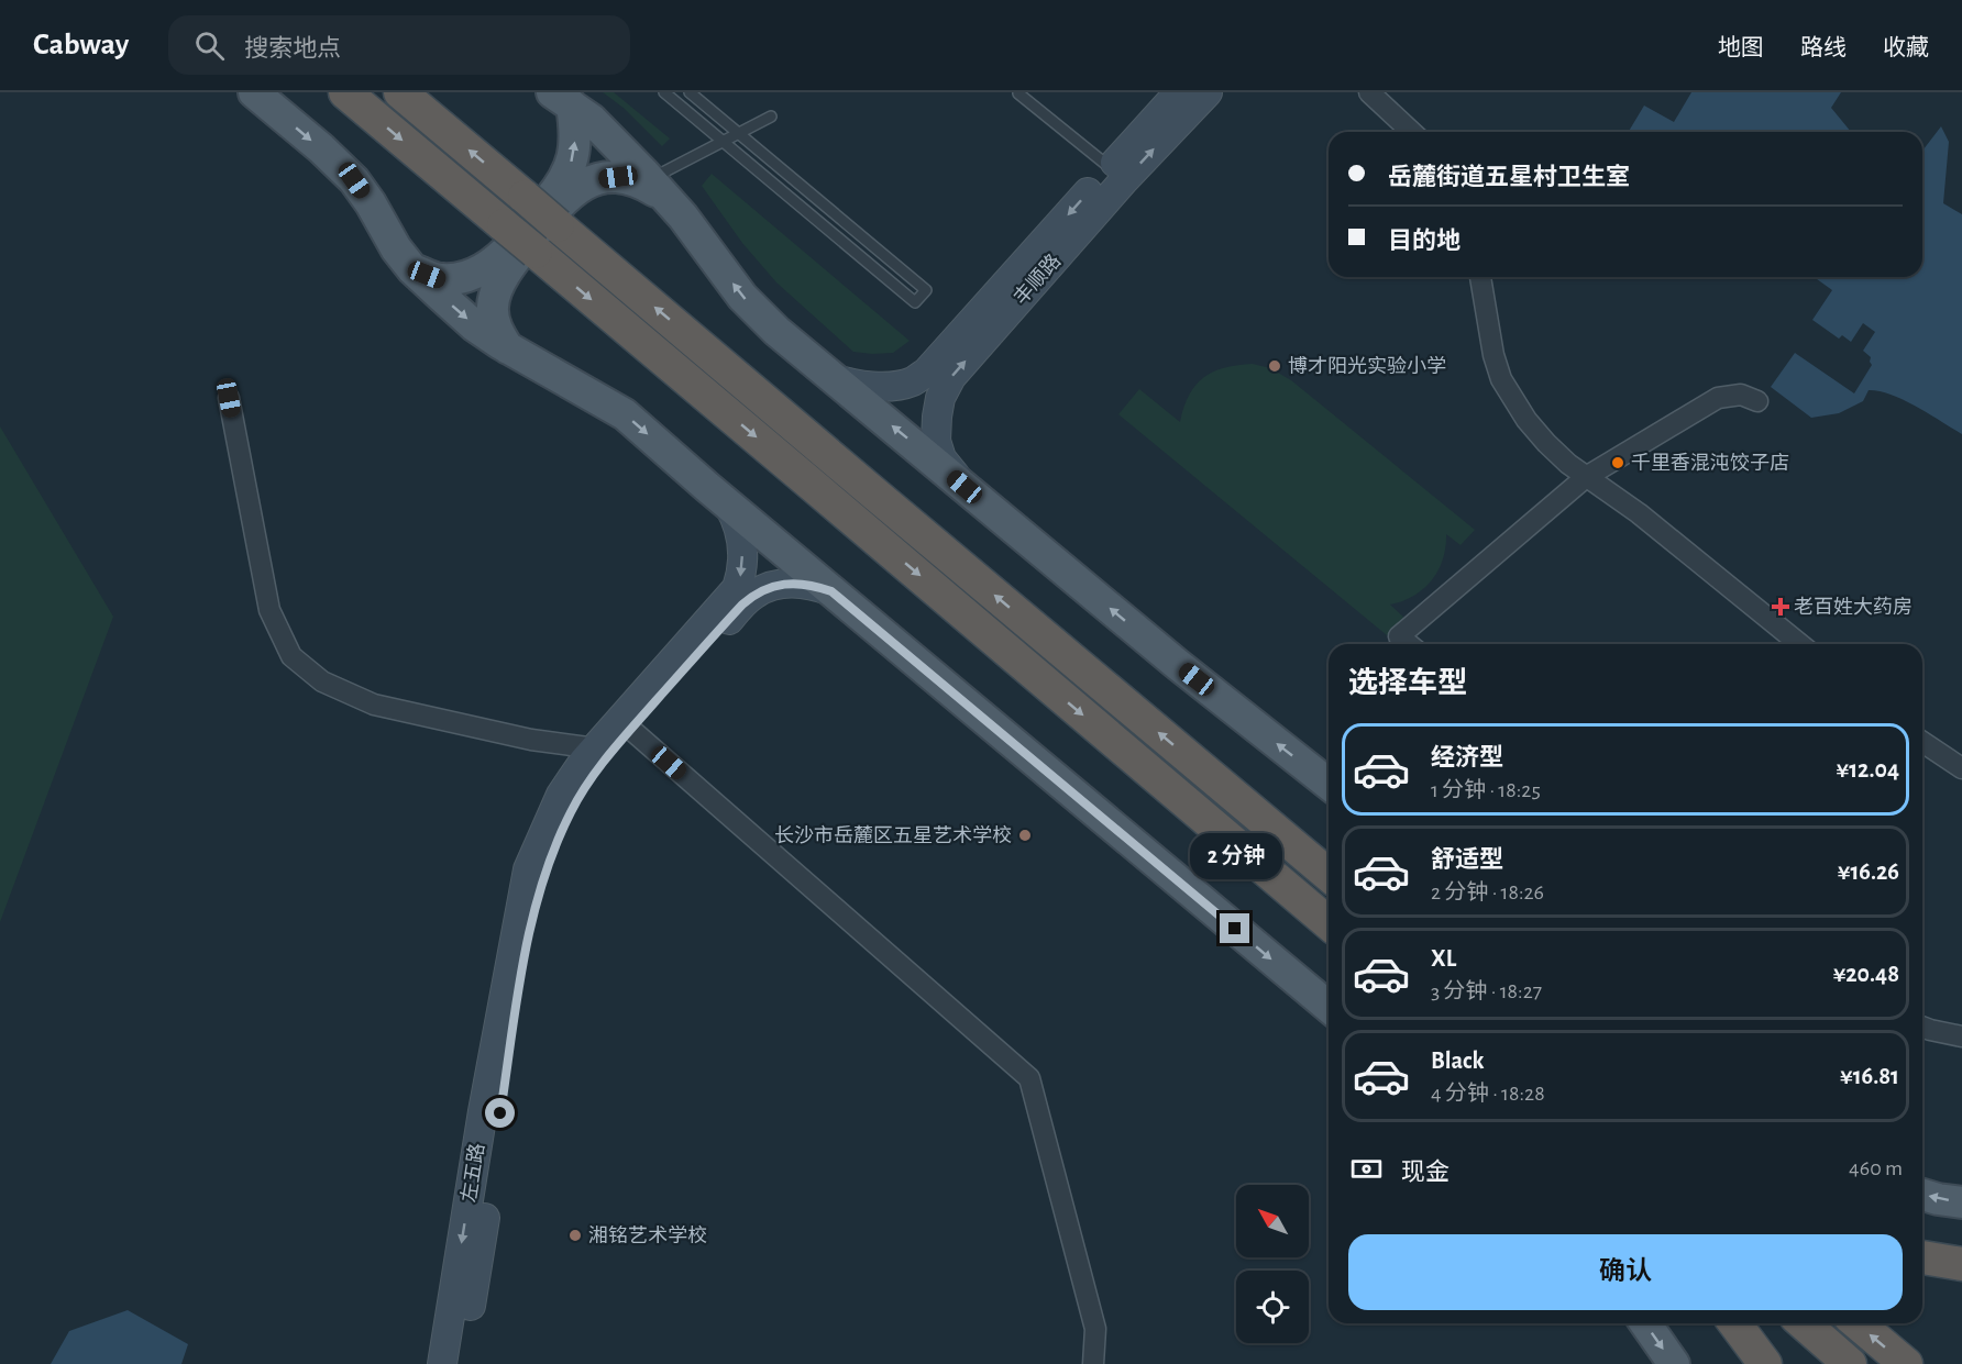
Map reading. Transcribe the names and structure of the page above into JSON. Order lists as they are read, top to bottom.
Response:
{
  "streets": {
    "main road": ["丰顺路", "左五路"]
  },
  "one_way": ["丰顺路"],
  "places": {
    "other": [
      "博才阳光实验小学",
      "千里香混沌饺子店",
      "长沙市岳麓区五星艺术学校",
      "湘铭艺术学校"
    ],
    "health": ["老百姓大药房"]
  },
  "north": "top left",
  "page": {
    "header": "Cabway",
    "search": "搜索地点",
    "nav": ["地图", "路线", "收藏"],
    "banner": ["岳麓街道五星村卫生室", "目的地"],
    "heading": "选择车型",
    "list": [
      {
        "name": "经济型",
        "note": "1 分钟 · 18:25",
        "value": "¥12.04"
      },
      {
        "name": "舒适型",
        "note": "2 分钟 · 18:26",
        "value": "¥16.26"
      },
      {
        "name": "XL",
        "note": "3 分钟 · 18:27",
        "value": "¥20.48"
      },
      {
        "name": "Black",
        "note": "4 分钟 · 18:28",
        "value": "¥16.81"
      }
    ],
    "bubble": "2 分钟",
    "pay": ["现金", "460 m"],
    "buttons": "确认"
  }
}
